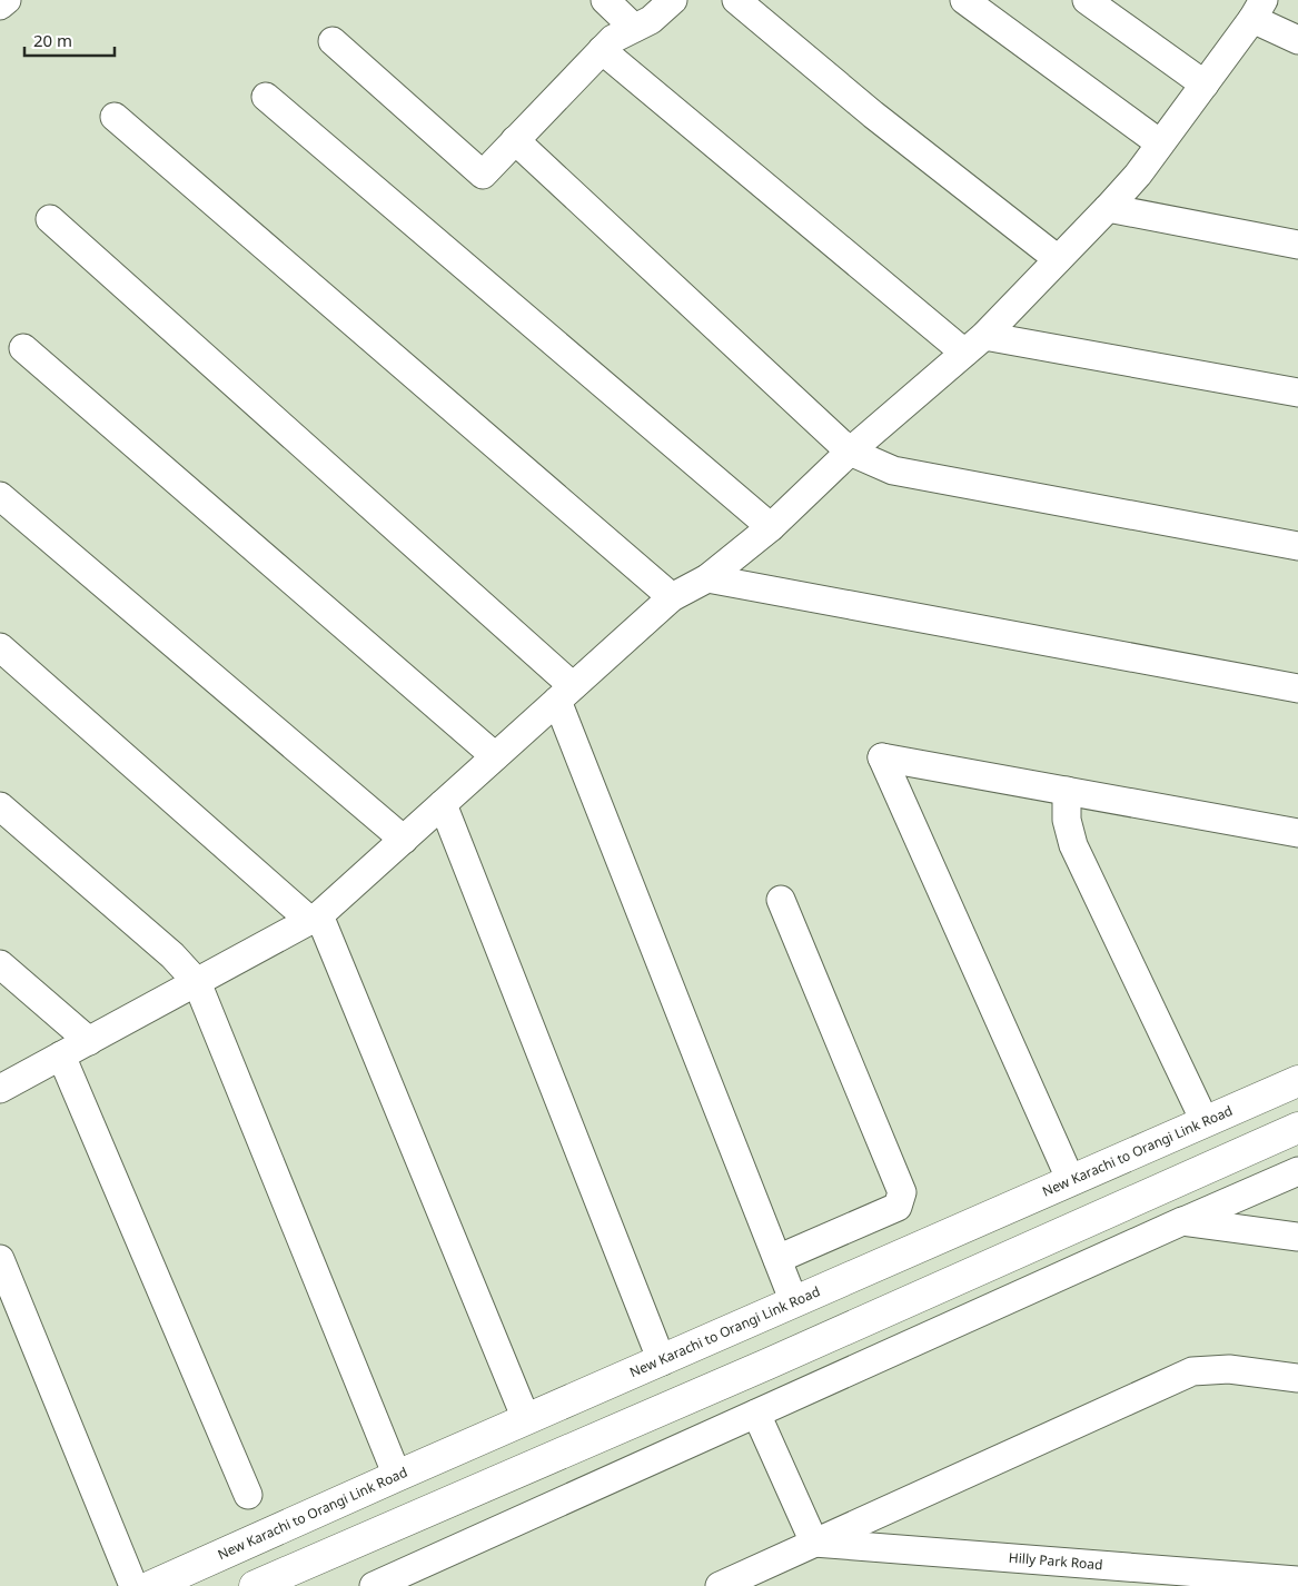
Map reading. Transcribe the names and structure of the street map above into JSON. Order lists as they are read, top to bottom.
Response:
{
  "streets": {
    "street": ["New Karachi to Orangi Link Road", "Hilly Park Road"]
  },
  "scale_bar": "20 m"
}
